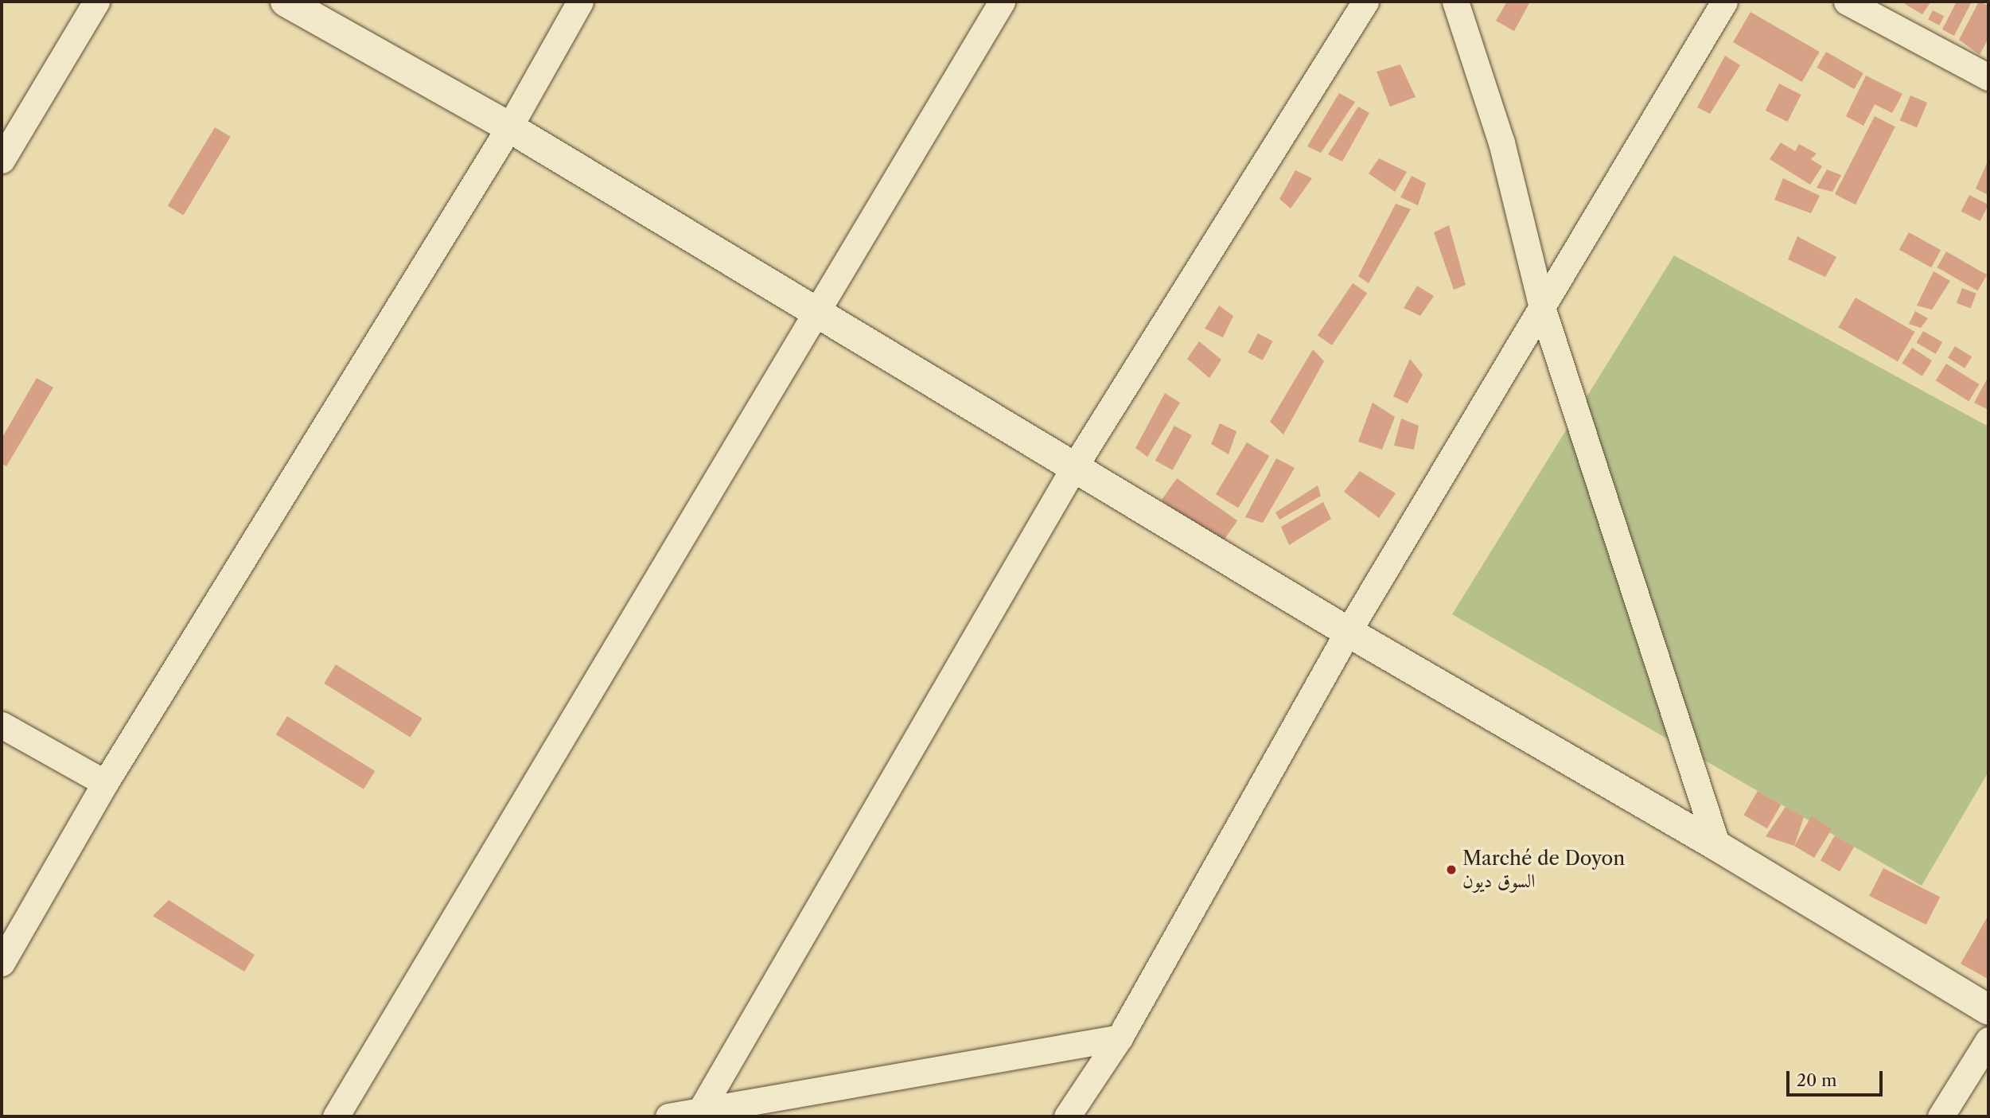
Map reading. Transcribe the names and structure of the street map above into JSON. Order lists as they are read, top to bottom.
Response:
{
  "places": ["Marché de Doyon السوق ديون"],
  "scale_bar": "20 m"
}
